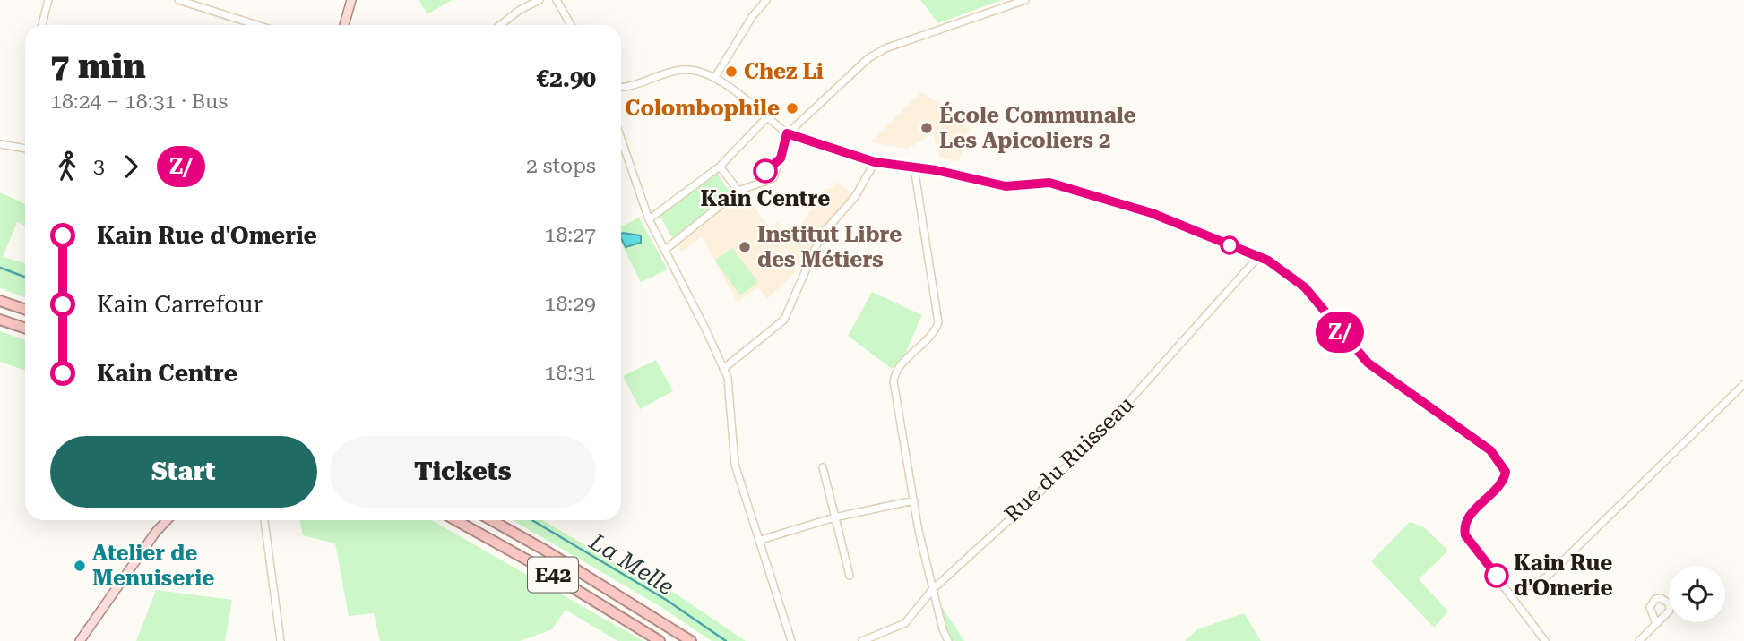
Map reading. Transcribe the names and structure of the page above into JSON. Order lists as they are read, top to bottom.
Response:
{
  "streets": {
    "highway": ["E42"],
    "street": ["Rue du Ruisseau"]
  },
  "water": ["La Melle"],
  "places": [
    "Chez Li",
    "Colombophile",
    "École Communale Les Apicoliers 2",
    "Kain Centre",
    "Institut Libre des Métiers",
    "Atelier de Menuiserie",
    "Kain Rue d'Omerie"
  ],
  "lines": ["bus line Z/"],
  "page": {
    "on_map": "Z/",
    "heading": ["7 min", "18:24 – 18:31 · Bus", "€2.90"],
    "legs": ["3", "Z/", "2 stops"],
    "list": [
      {
        "name": "Kain Rue d'Omerie",
        "value": "18:27"
      },
      {
        "name": "Kain Carrefour",
        "value": "18:29"
      },
      {
        "name": "Kain Centre",
        "value": "18:31"
      }
    ],
    "buttons": ["Start", "Tickets"]
  }
}
